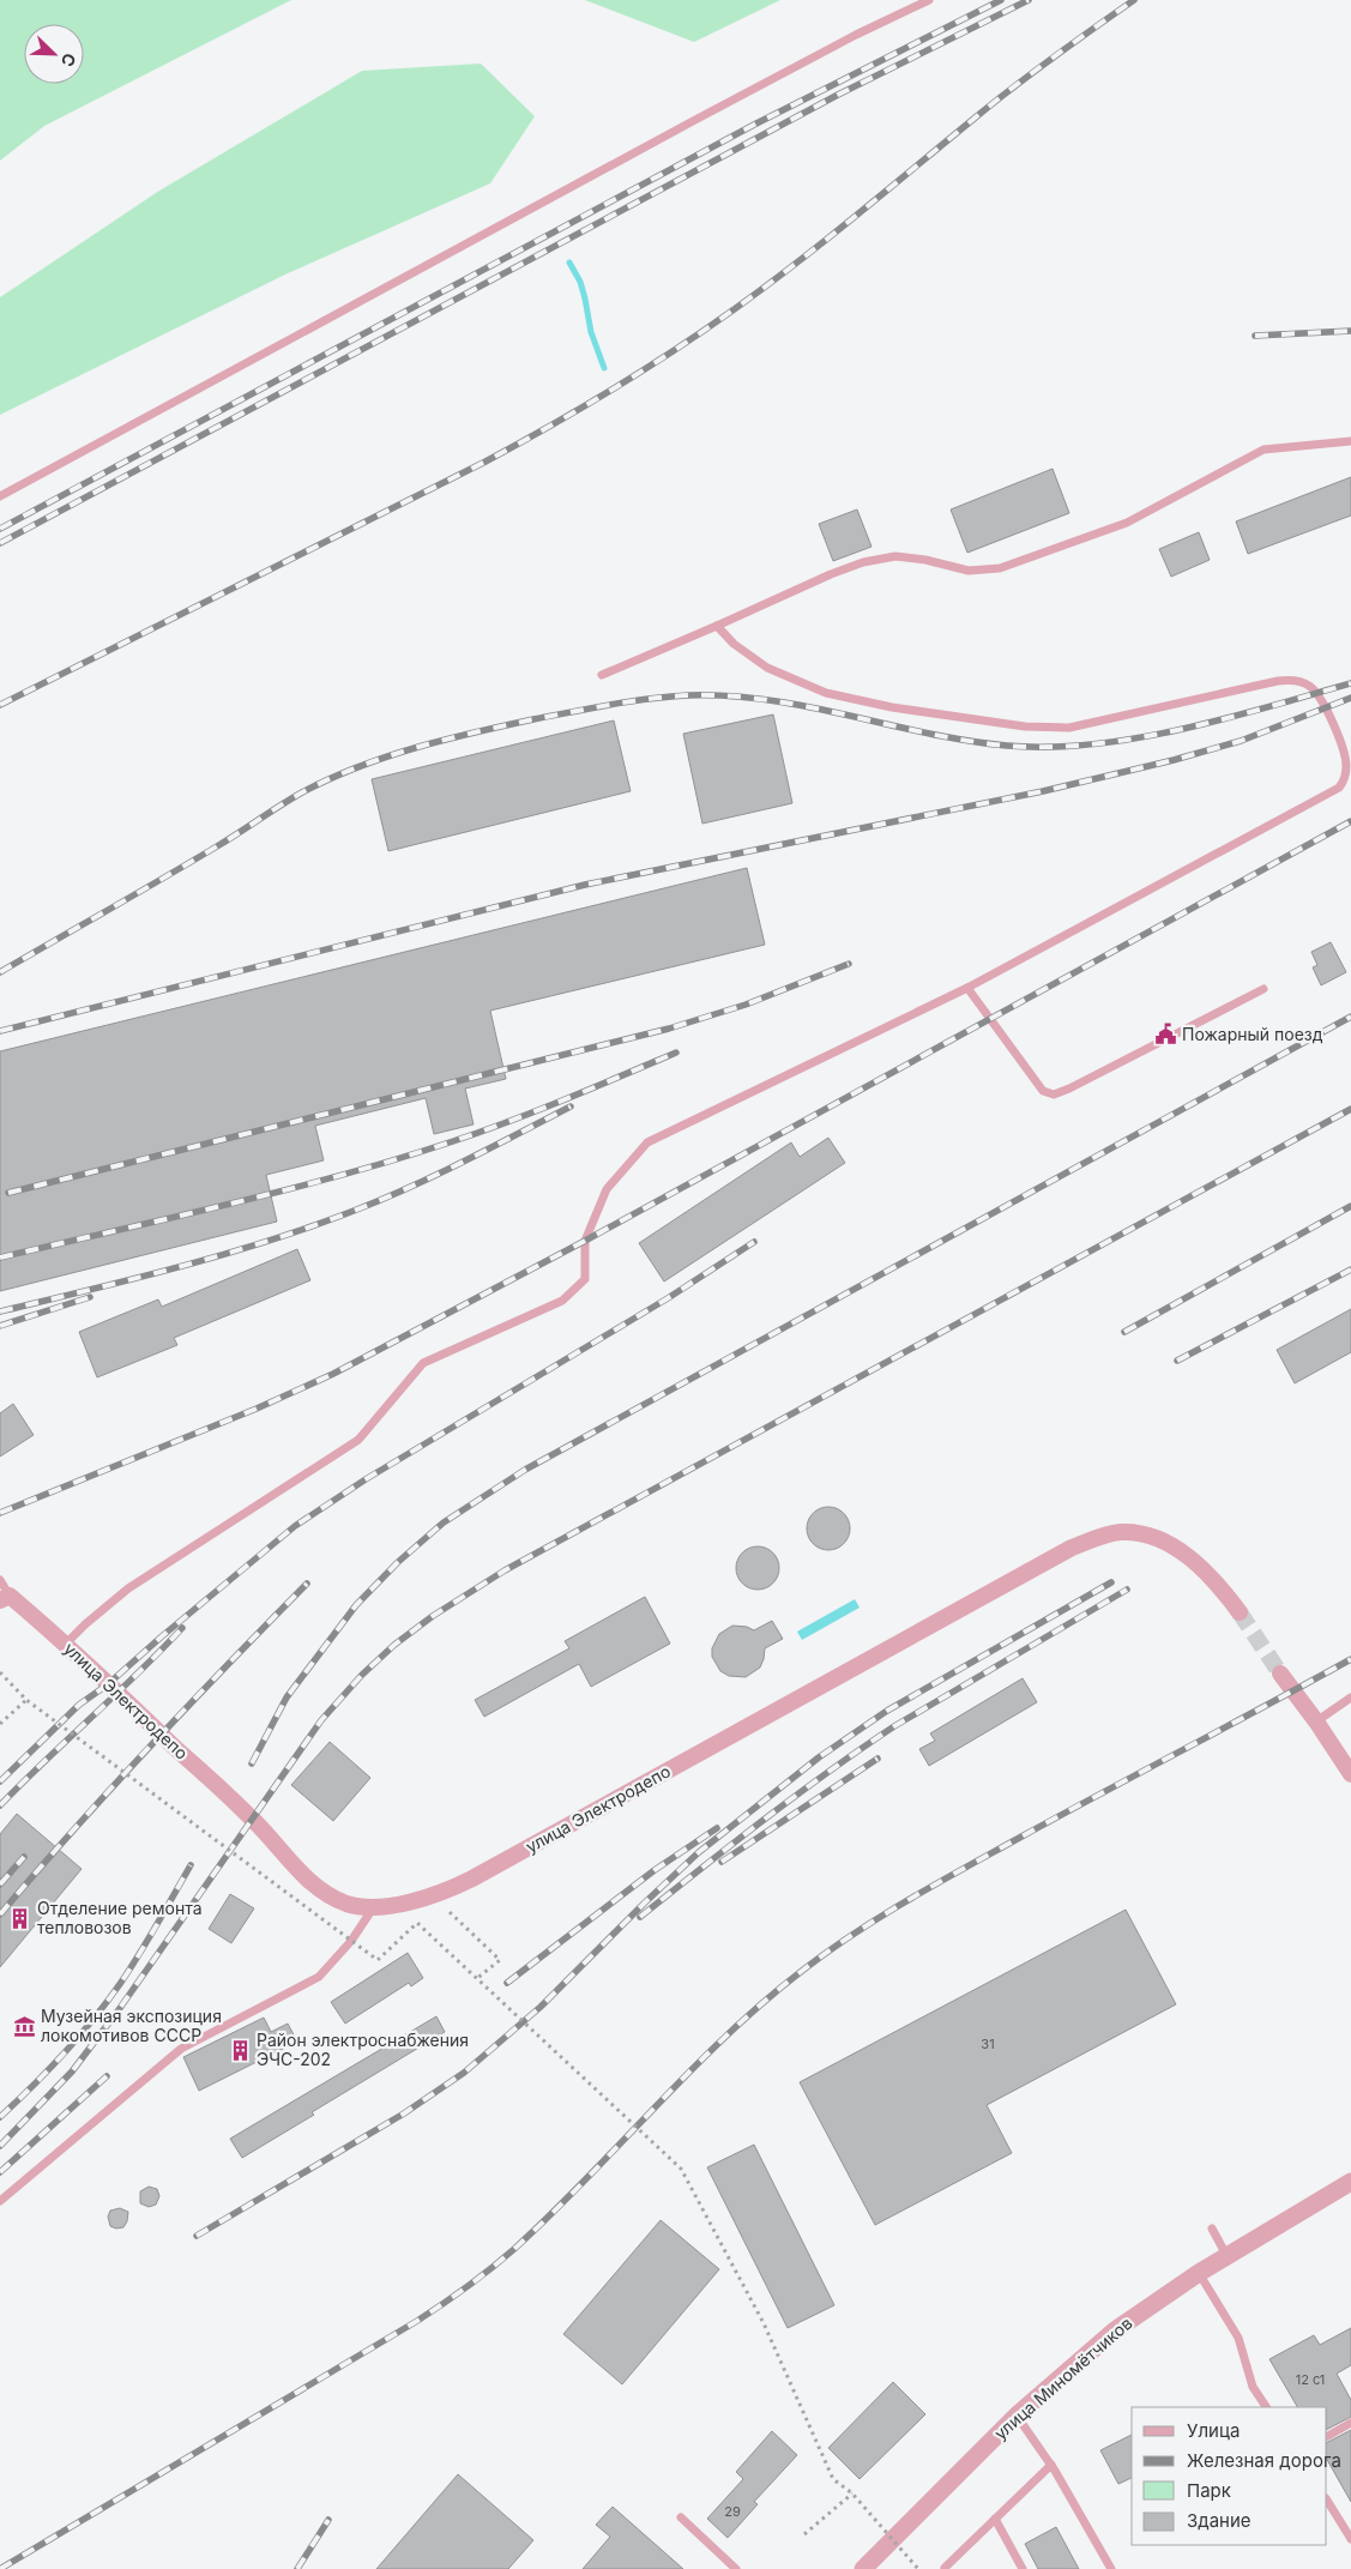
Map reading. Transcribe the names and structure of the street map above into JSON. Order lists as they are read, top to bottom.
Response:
{
  "streets": {
    "street": ["улица Электродепо", "улица Миномётчиков"]
  },
  "places": {
    "public building": ["Пожарный поезд"],
    "building": ["Отделение ремонта тепловозов", "Район электроснабжения ЭЧС-202"],
    "museum": ["Музейная экспозиция локомотивов СССР"]
  },
  "house_numbers": ["31", "12 с1", "29"],
  "legend": [
    "Улица",
    "Железная дорога",
    "Парк",
    "Здание"
  ],
  "north": "bottom right"
}
